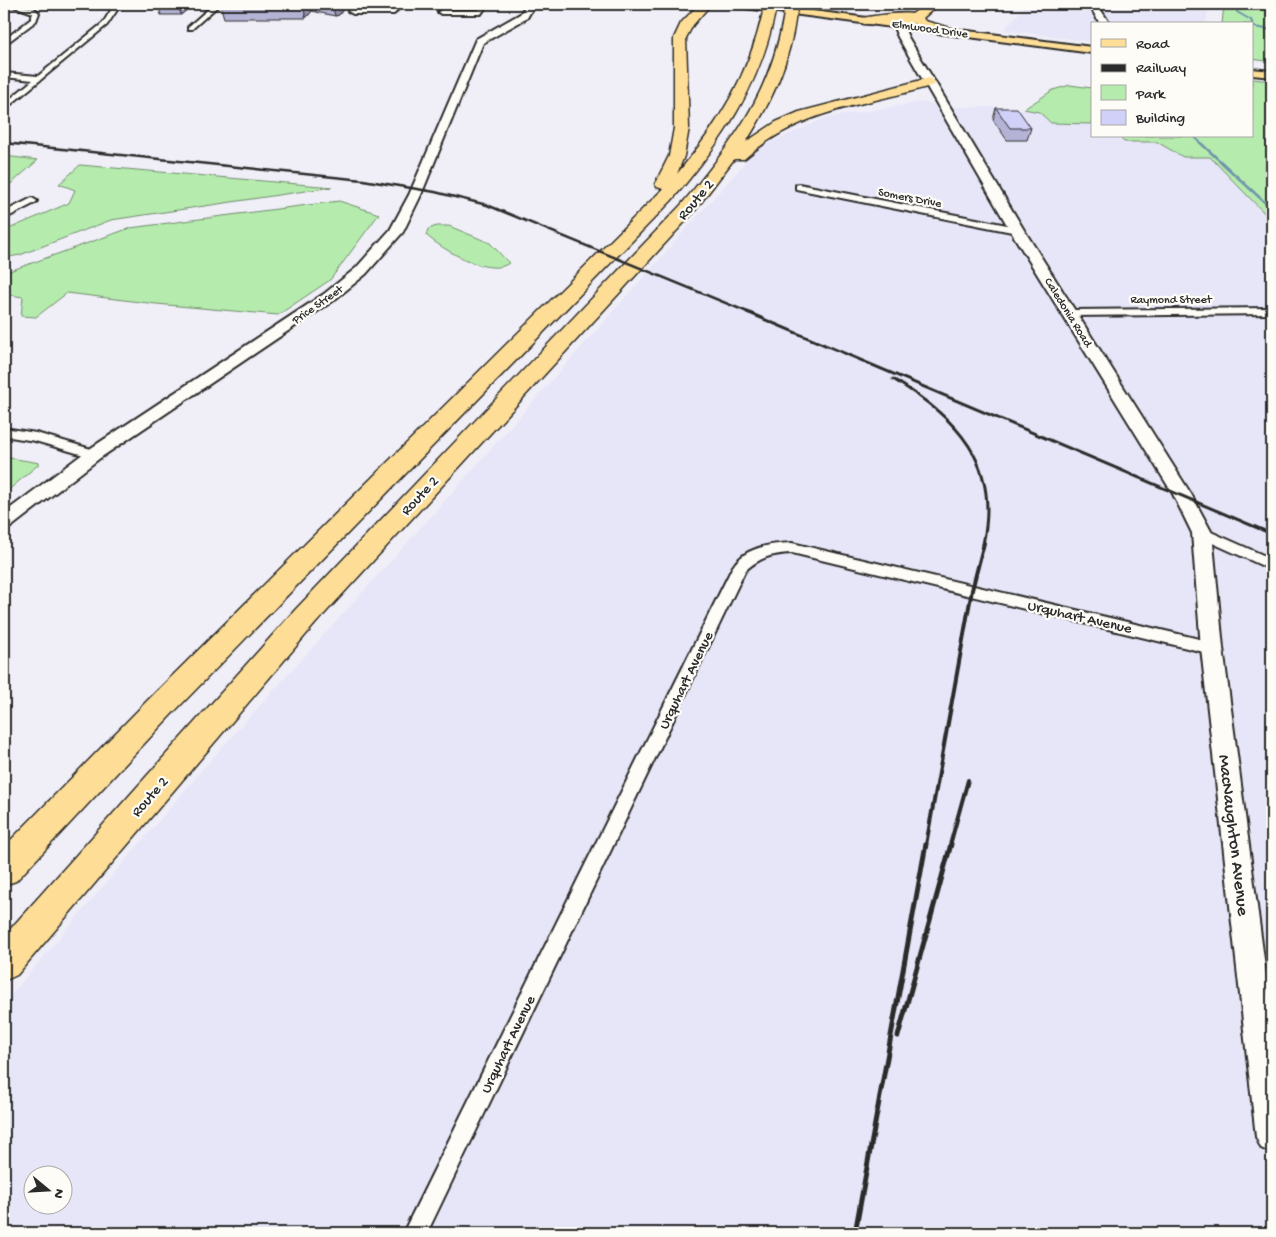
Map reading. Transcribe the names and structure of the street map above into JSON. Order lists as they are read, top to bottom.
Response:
{
  "streets": {
    "highway": ["Route 2"],
    "main road": ["Elmwood Drive"],
    "street": [
      "Somers Drive",
      "Raymond Street",
      "Price Street",
      "Caledonia Road",
      "Urquhart Avenue",
      "MacNaughton Avenue"
    ]
  },
  "crossings": [
    ["Elmwood Drive", "Caledonia Road"],
    ["Somers Drive", "Caledonia Road"],
    ["Raymond Street", "Caledonia Road"],
    ["Caledonia Road", "MacNaughton Avenue"],
    ["Urquhart Avenue", "MacNaughton Avenue"]
  ],
  "legend": [
    "Road",
    "Railway",
    "Park",
    "Building"
  ],
  "north": "right"
}
